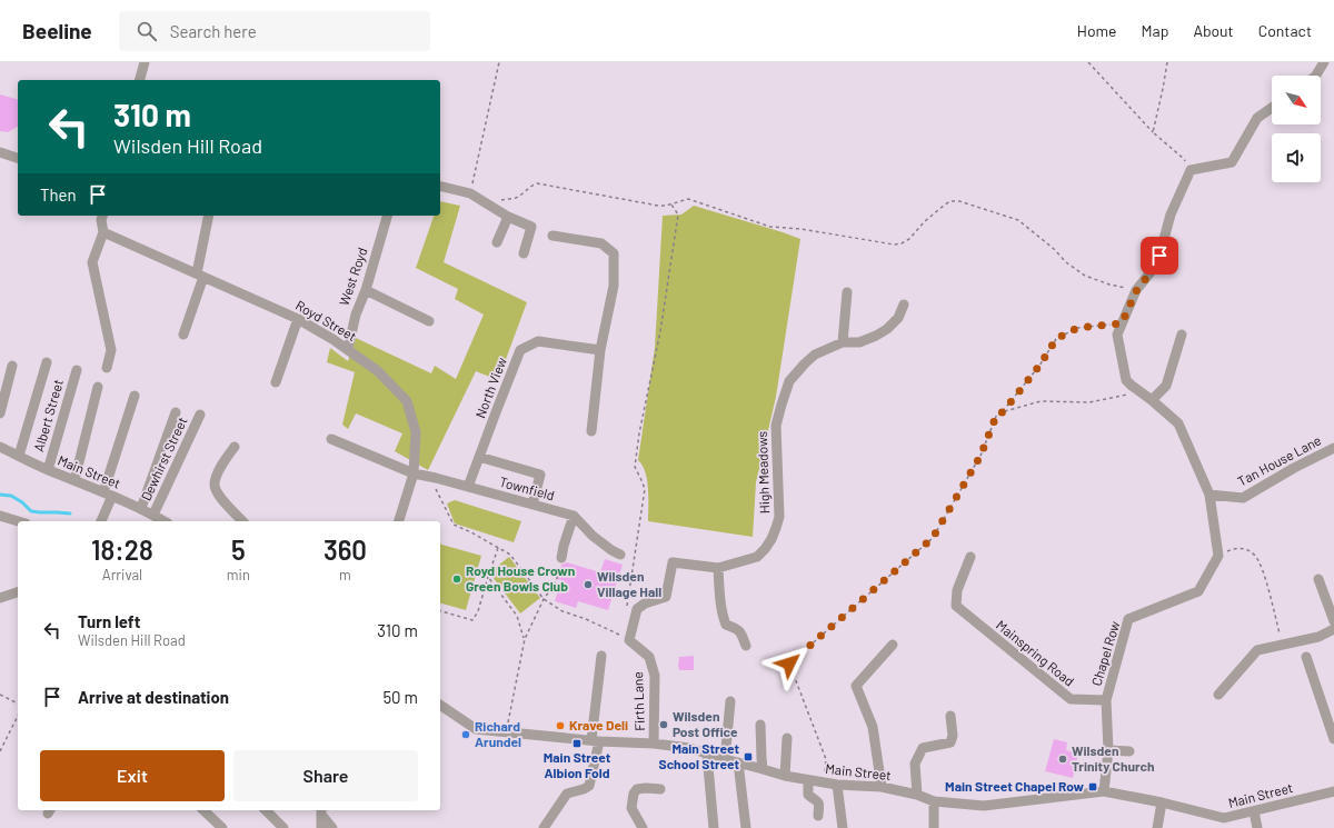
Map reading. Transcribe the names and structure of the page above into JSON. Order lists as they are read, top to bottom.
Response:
{
  "streets": {
    "street": [
      "West Royd",
      "Royd Street",
      "North View",
      "Albert Street",
      "Dewhirst Street",
      "Tan House Lane",
      "Main Street",
      "High Meadows",
      "Townfield",
      "Mainspring Road",
      "Chapel Row",
      "Firth Lane"
    ]
  },
  "crossings": [
    ["West Royd", "Royd Street"],
    ["Royd Street", "Townfield"],
    ["North View", "Townfield"],
    ["Albert Street", "Main Street"],
    ["Dewhirst Street", "Main Street"],
    ["Main Street", "Chapel Row"],
    ["Main Street", "Firth Lane"],
    ["Mainspring Road", "Chapel Row"]
  ],
  "places": {
    "other": [
      "Royd House Crown Green Bowls Club",
      "Wilsden Village Hall",
      "Wilsden Post Office",
      "Krave Deli",
      "Richard Arundel",
      "Wilsden Trinity Church"
    ],
    "transit": ["Main Street Albion Fold", "Main Street School Street", "Main Street Chapel Row"]
  },
  "north": "bottom right",
  "page": {
    "header": "Beeline",
    "search": "Search here",
    "nav": [
      "Home",
      "Map",
      "About",
      "Contact"
    ],
    "turn": ["310 m", "Wilsden Hill Road"],
    "then": "Then",
    "eta": [
      "18:28",
      "Arrival",
      "5",
      "min",
      "360",
      "m"
    ],
    "list": [
      {
        "name": "Turn left",
        "note": "Wilsden Hill Road",
        "value": "310 m"
      },
      {
        "name": "Arrive at destination",
        "value": "50 m"
      }
    ],
    "buttons": ["Exit", "Share"]
  }
}
